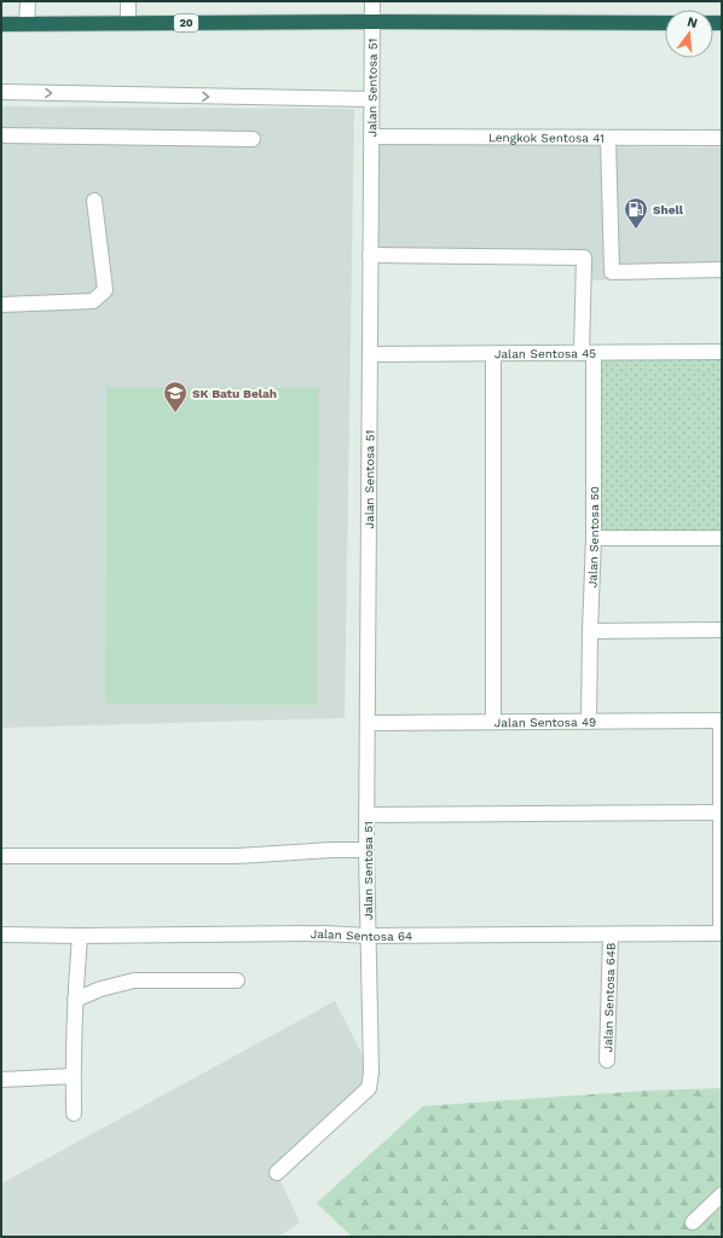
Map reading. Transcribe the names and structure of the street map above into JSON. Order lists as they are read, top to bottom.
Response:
{
  "streets": {
    "highway": ["20"],
    "street": [
      "Jalan Sentosa 51",
      "Lengkok Sentosa 41",
      "Jalan Sentosa 45",
      "Jalan Sentosa 50",
      "Jalan Sentosa 49",
      "Jalan Sentosa 64",
      "Jalan Sentosa 64B"
    ]
  },
  "crossings": [
    ["20", "Jalan Sentosa 51"],
    ["Jalan Sentosa 51", "Lengkok Sentosa 41"],
    ["Jalan Sentosa 51", "Jalan Sentosa 45"],
    ["Jalan Sentosa 51", "Jalan Sentosa 50"],
    ["Jalan Sentosa 51", "Jalan Sentosa 49"],
    ["Jalan Sentosa 51", "Jalan Sentosa 64"],
    ["Jalan Sentosa 45", "Jalan Sentosa 50"],
    ["Jalan Sentosa 50", "Jalan Sentosa 49"],
    ["Jalan Sentosa 64", "Jalan Sentosa 64B"]
  ],
  "places": {
    "fuel station": ["Shell"],
    "school or university": ["SK Batu Belah"]
  },
  "north": "top"
}
